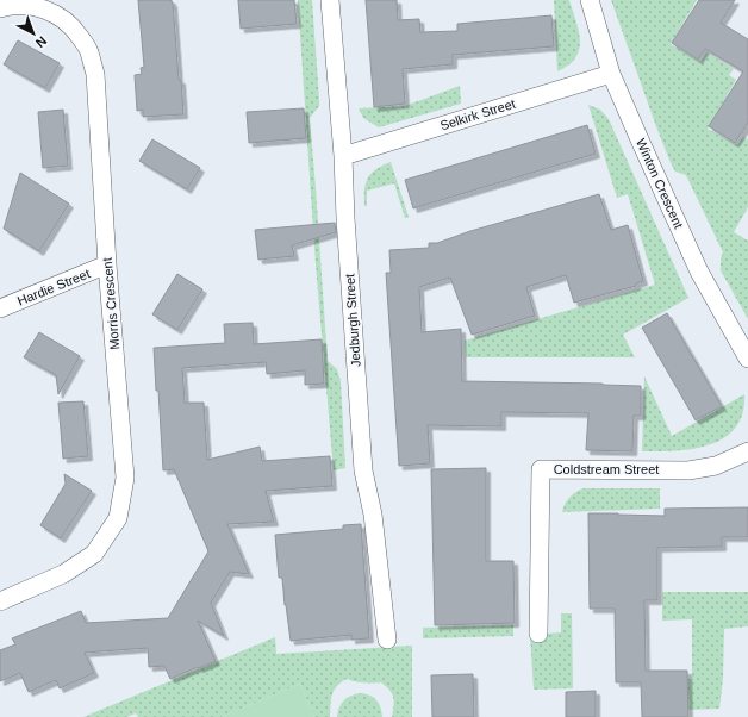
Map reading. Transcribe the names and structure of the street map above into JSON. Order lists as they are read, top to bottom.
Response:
{
  "streets": {
    "street": [
      "Selkirk Street",
      "Winton Crescent",
      "Hardie Street",
      "Morris Crescent",
      "Jedburgh Street",
      "Coldstream Street"
    ]
  },
  "crossings": [
    ["Selkirk Street", "Winton Crescent"],
    ["Selkirk Street", "Jedburgh Street"],
    ["Hardie Street", "Morris Crescent"]
  ],
  "north": "bottom right"
}
